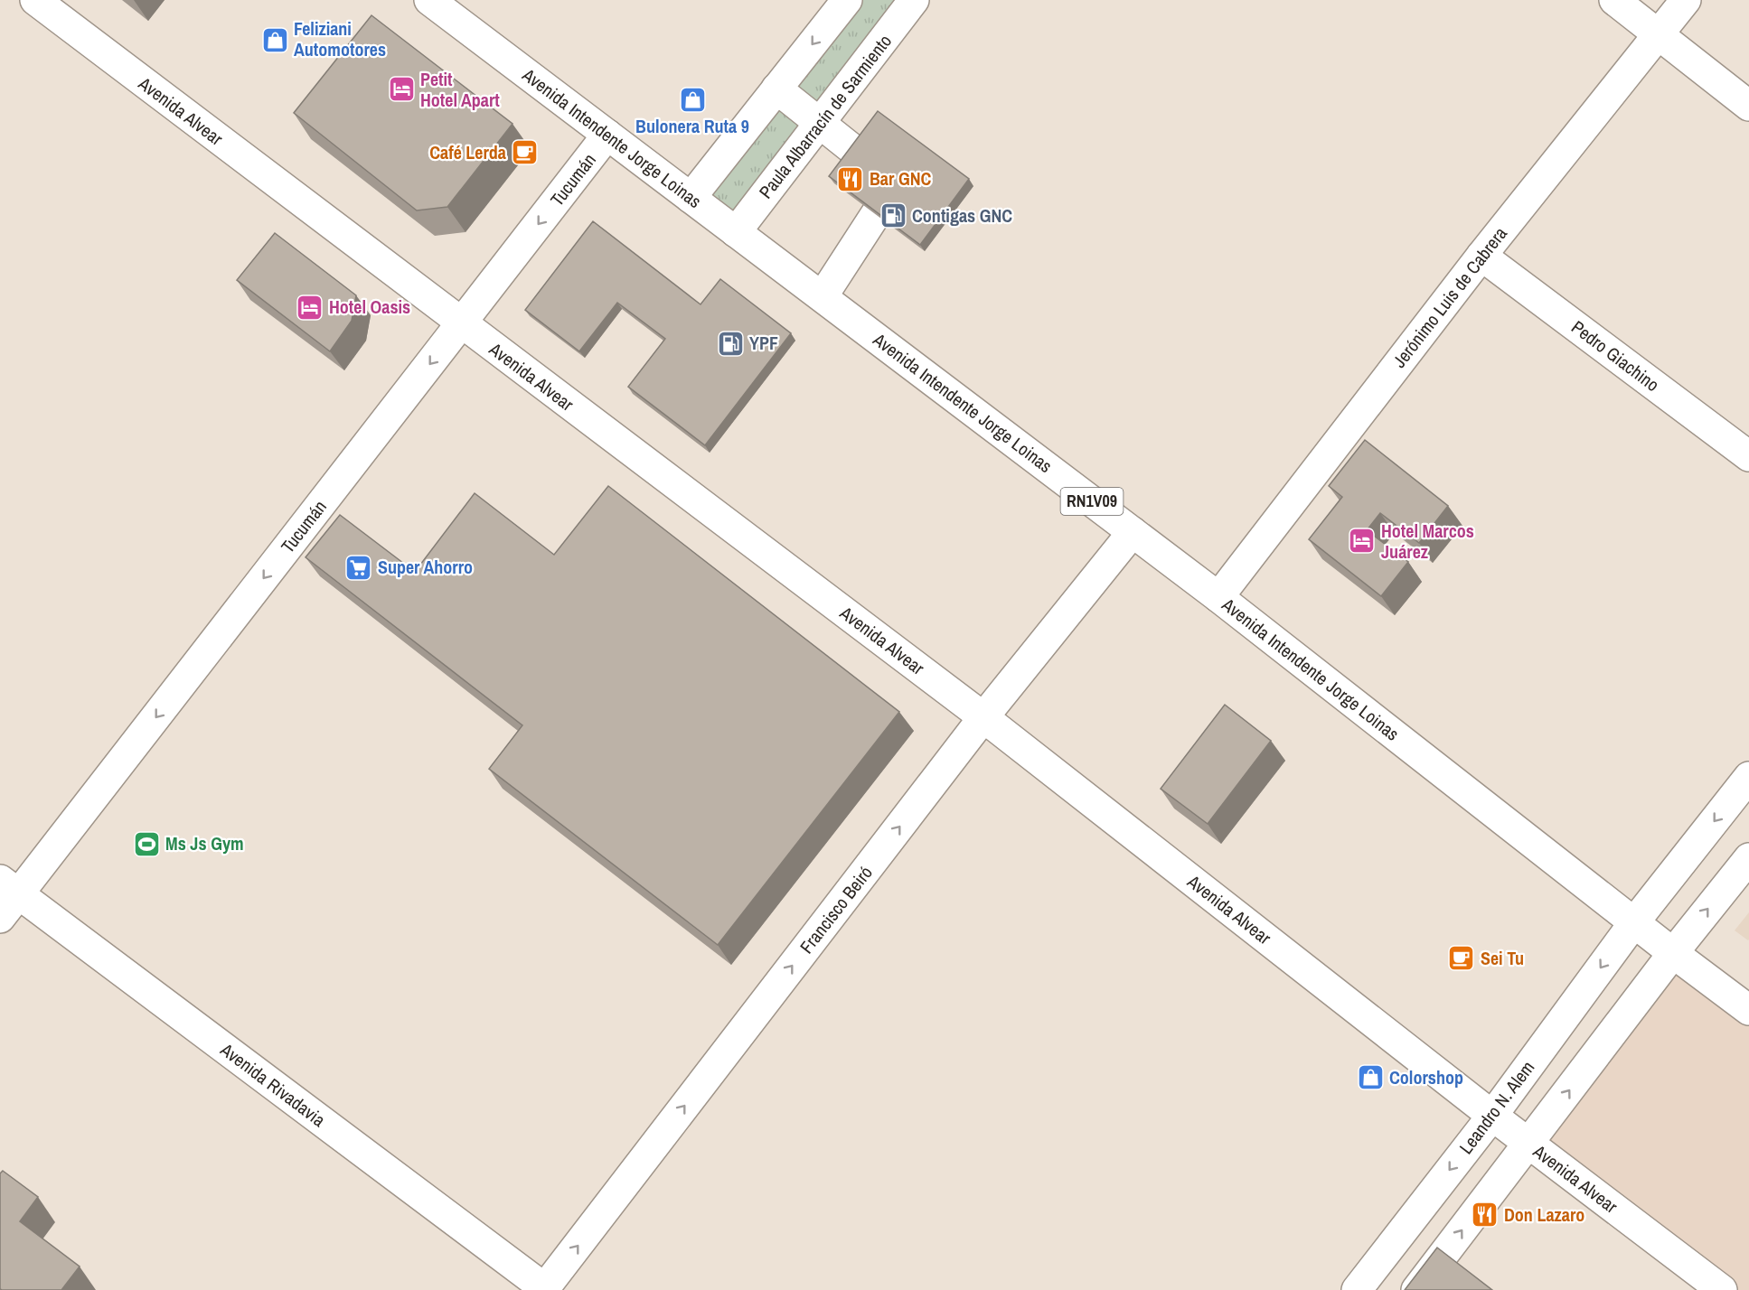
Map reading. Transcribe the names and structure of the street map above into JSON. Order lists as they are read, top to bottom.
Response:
{
  "streets": {
    "street": [
      "Avenida Alvear",
      "Paula Albarracín de Sarmiento",
      "Avenida Intendente Jorge Loinas",
      "Tucumán",
      "Jerónimo Luis de Cabrera",
      "Pedro Giachino",
      "RN1V09",
      "Francisco Beiró",
      "Avenida Rivadavia",
      "Leandro N. Alem"
    ]
  },
  "crossings": [
    ["Avenida Alvear", "Tucumán"],
    ["Avenida Alvear", "Francisco Beiró"],
    ["Avenida Alvear", "Leandro N. Alem"],
    ["Paula Albarracín de Sarmiento", "Avenida Intendente Jorge Loinas"],
    ["Avenida Intendente Jorge Loinas", "Tucumán"],
    ["Avenida Intendente Jorge Loinas", "Jerónimo Luis de Cabrera"],
    ["Avenida Intendente Jorge Loinas", "Francisco Beiró"],
    ["Avenida Intendente Jorge Loinas", "Leandro N. Alem"],
    ["Tucumán", "Avenida Rivadavia"],
    ["Jerónimo Luis de Cabrera", "Pedro Giachino"],
    ["Francisco Beiró", "Avenida Rivadavia"]
  ],
  "one_way": ["Tucumán", "Francisco Beiró"],
  "places": {
    "shop": ["Feliziani Automotores", "Bulonera Ruta 9", "Colorshop"],
    "hotel": ["Petit Hotel Apart", "Hotel Oasis", "Hotel Marcos Juárez"],
    "cafe": ["Café Lerda", "Sei Tu"],
    "restaurant": ["Bar GNC", "Don Lazaro"],
    "fuel station": ["Contigas GNC", "YPF"],
    "supermarket": ["Super Ahorro"],
    "sports": ["Ms Js Gym"]
  }
}
